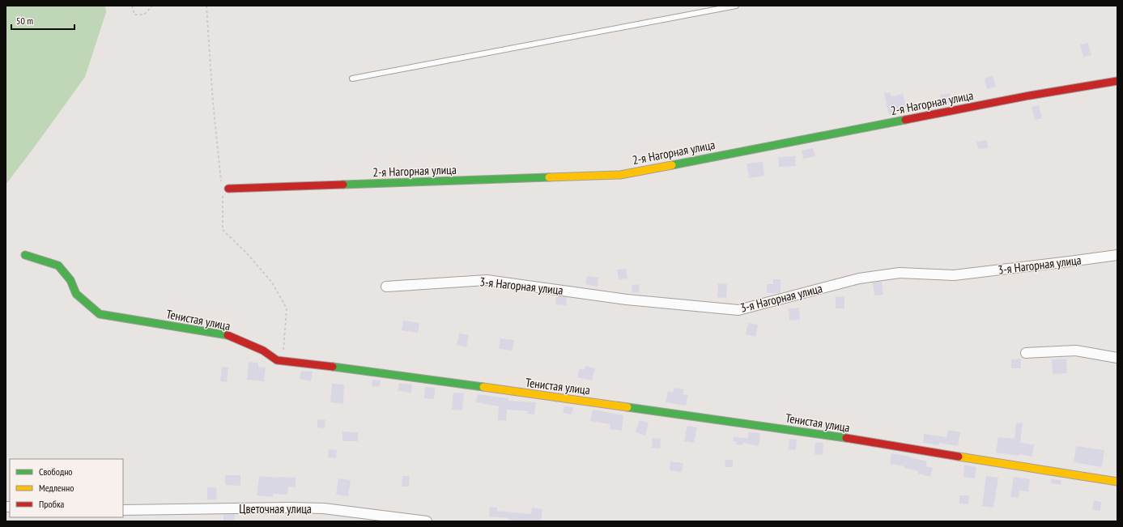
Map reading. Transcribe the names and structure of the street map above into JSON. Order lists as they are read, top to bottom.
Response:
{
  "streets": {
    "street": [
      "2-я Нагорная улица",
      "3-я Нагорная улица",
      "Тенистая улица",
      "Цветочная улица"
    ]
  },
  "legend": ["Свободно", "Медленно", "Пробка"],
  "scale_bar": "50 m"
}
